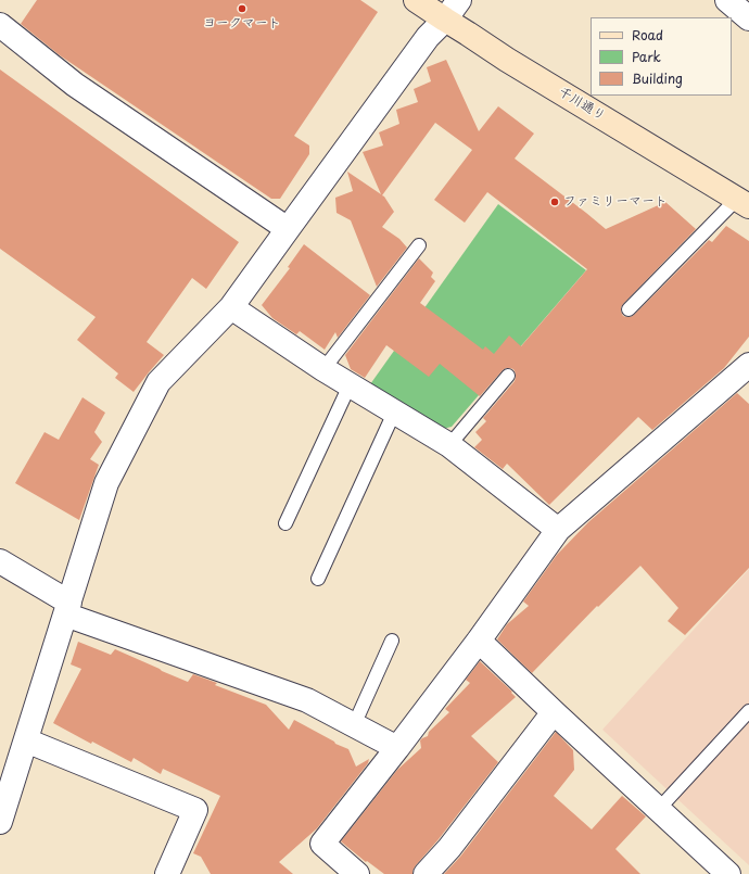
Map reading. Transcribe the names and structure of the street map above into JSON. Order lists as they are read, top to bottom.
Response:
{
  "streets": {
    "main road": ["千川通り"]
  },
  "places": ["ヨークマート", "ファミリーマート"],
  "legend": ["Road", "Park", "Building"]
}
